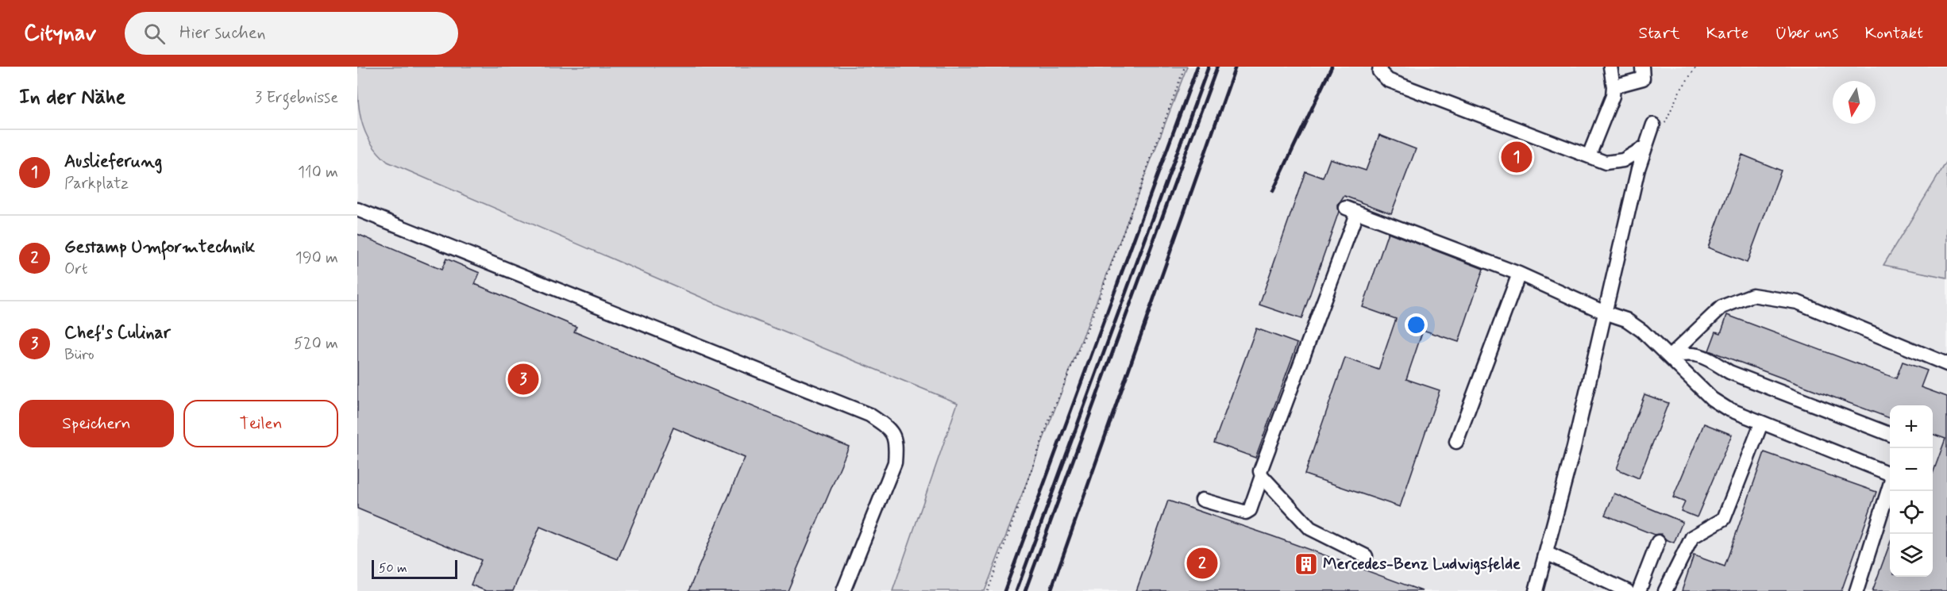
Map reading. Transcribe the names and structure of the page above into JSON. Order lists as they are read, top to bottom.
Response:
{
  "places": {
    "building": ["Mercedes-Benz Ludwigsfelde"]
  },
  "scale_bar": "50 m",
  "north": "bottom",
  "page": {
    "header": "Citynav",
    "search": "Hier suchen",
    "nav": [
      "Start",
      "Karte",
      "Über uns",
      "Kontakt"
    ],
    "heading": ["In der Nähe", "3 Ergebnisse"],
    "list": [
      {
        "mark": "1",
        "name": "Auslieferung",
        "note": "Parkplatz",
        "value": "110 m"
      },
      {
        "mark": "2",
        "name": "Gestamp Umformtechnik",
        "note": "Ort",
        "value": "190 m"
      },
      {
        "mark": "3",
        "name": "Chef's Culinar",
        "note": "Büro",
        "value": "520 m"
      }
    ],
    "pins": ["1", "3", "2"],
    "buttons": ["Speichern", "Teilen"],
    "map_buttons": ["+", "−"],
    "scale": "50 m"
  }
}
